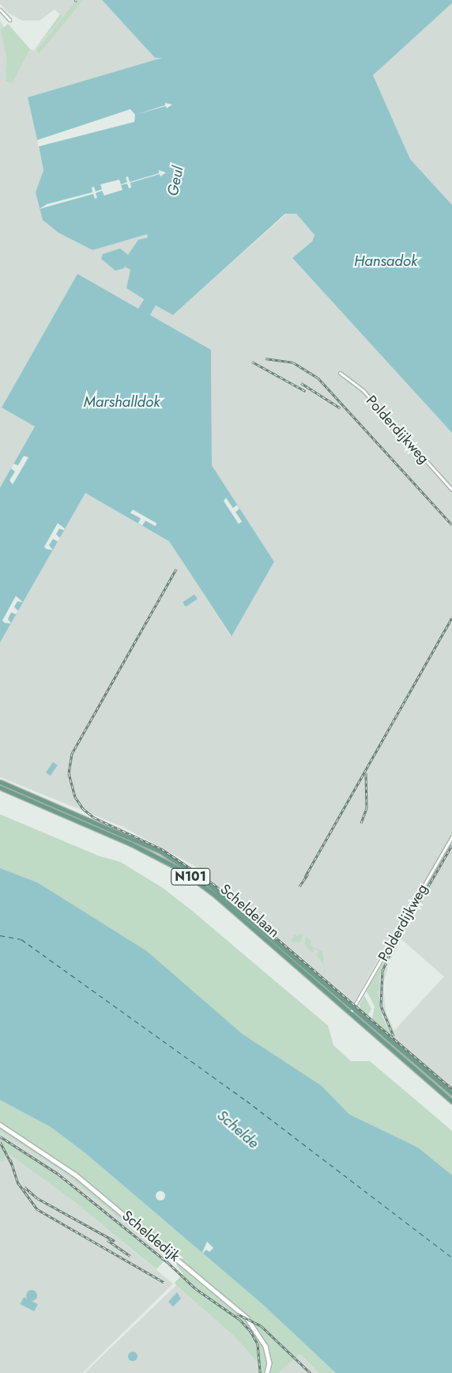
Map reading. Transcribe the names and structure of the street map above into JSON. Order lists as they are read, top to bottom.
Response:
{
  "streets": {
    "main road": ["N101", "Scheldelaan"],
    "street": ["Polderdijkweg", "Scheldedijk"]
  },
  "crossings": [
    ["Polderdijkweg", "Scheldelaan"]
  ],
  "water": [
    "Geul",
    "Hansadok",
    "Marshalldok",
    "Schelde"
  ]
}
